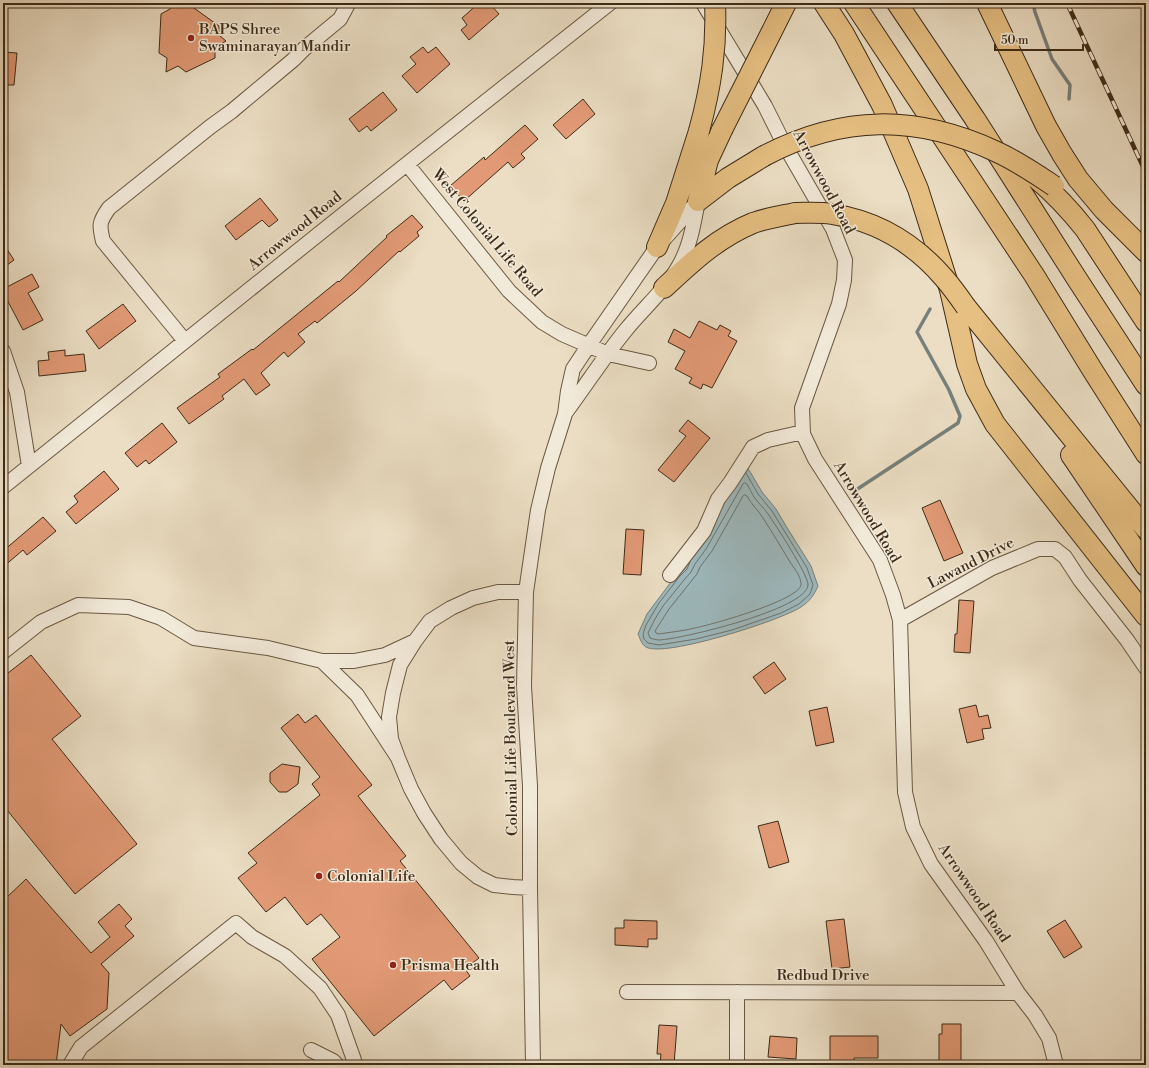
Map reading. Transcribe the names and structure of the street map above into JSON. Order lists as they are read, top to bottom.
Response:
{
  "streets": {
    "street": [
      "Arrowwood Road",
      "West Colonial Life Road",
      "Lawand Drive",
      "Colonial Life Boulevard West",
      "Redbud Drive"
    ]
  },
  "crossings": [
    ["Arrowwood Road", "West Colonial Life Road"],
    ["Arrowwood Road", "Lawand Drive"],
    ["Arrowwood Road", "Redbud Drive"],
    ["West Colonial Life Road", "Colonial Life Boulevard West"]
  ],
  "places": ["BAPS Shree Swaminarayan Mandir", "Colonial Life", "Prisma Health"],
  "scale_bar": "50 m"
}
